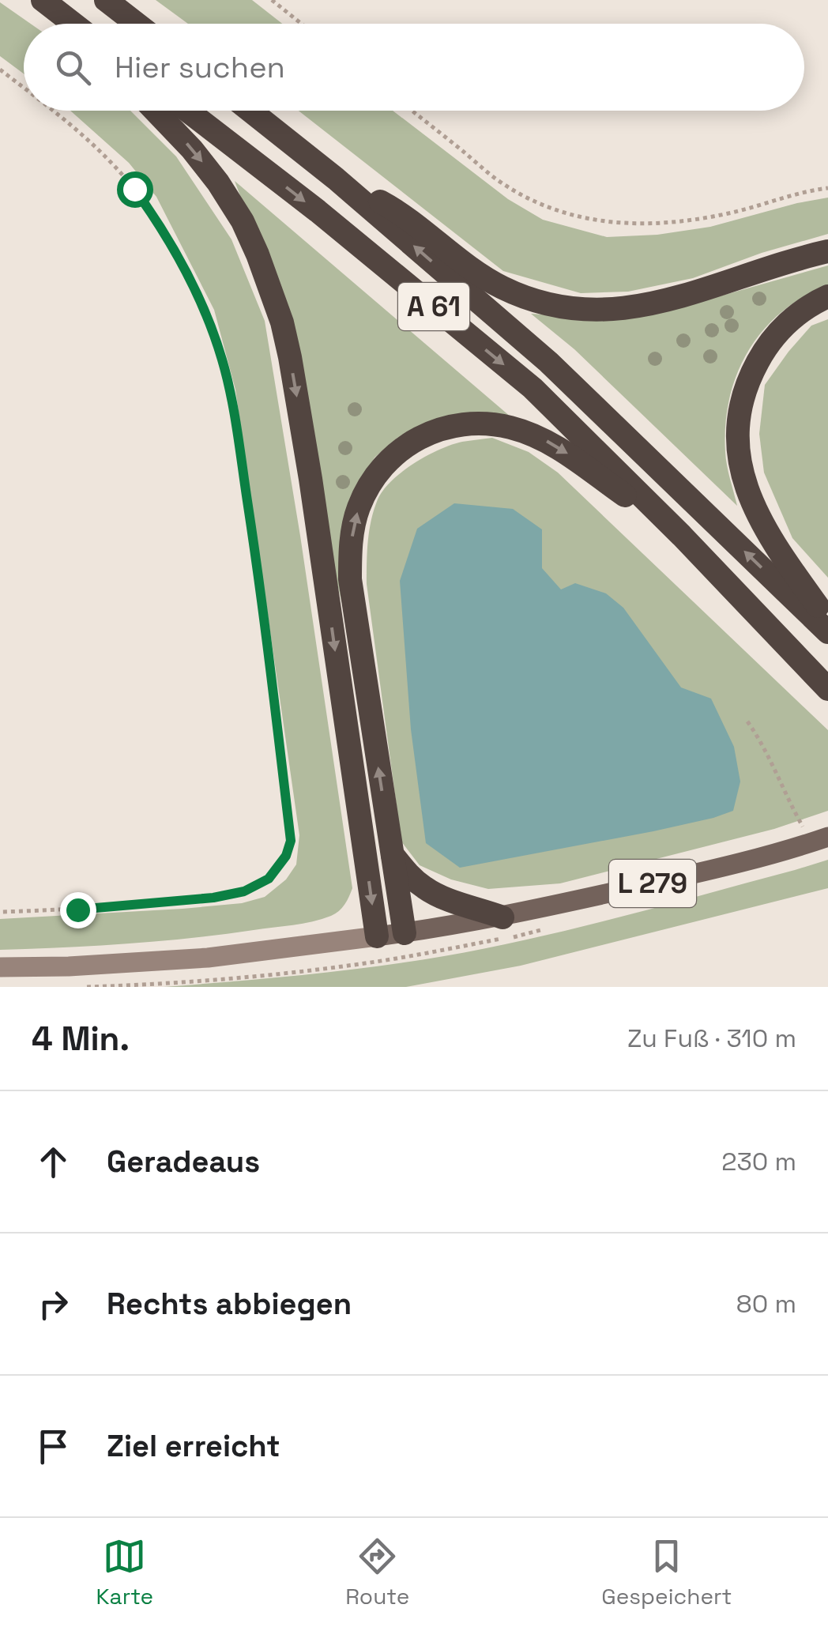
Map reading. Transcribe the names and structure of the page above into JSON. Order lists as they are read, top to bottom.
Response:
{
  "streets": {
    "highway": ["A 61"],
    "main road": ["L 279"]
  },
  "page": {
    "search": "Hier suchen",
    "heading": ["4 Min.", "Zu Fuß · 310 m"],
    "list": [
      ["Geradeaus", "230 m"],
      ["Rechts abbiegen", "80 m"],
      "Ziel erreicht"
    ],
    "nav": ["Karte", "Route", "Gespeichert"]
  }
}
